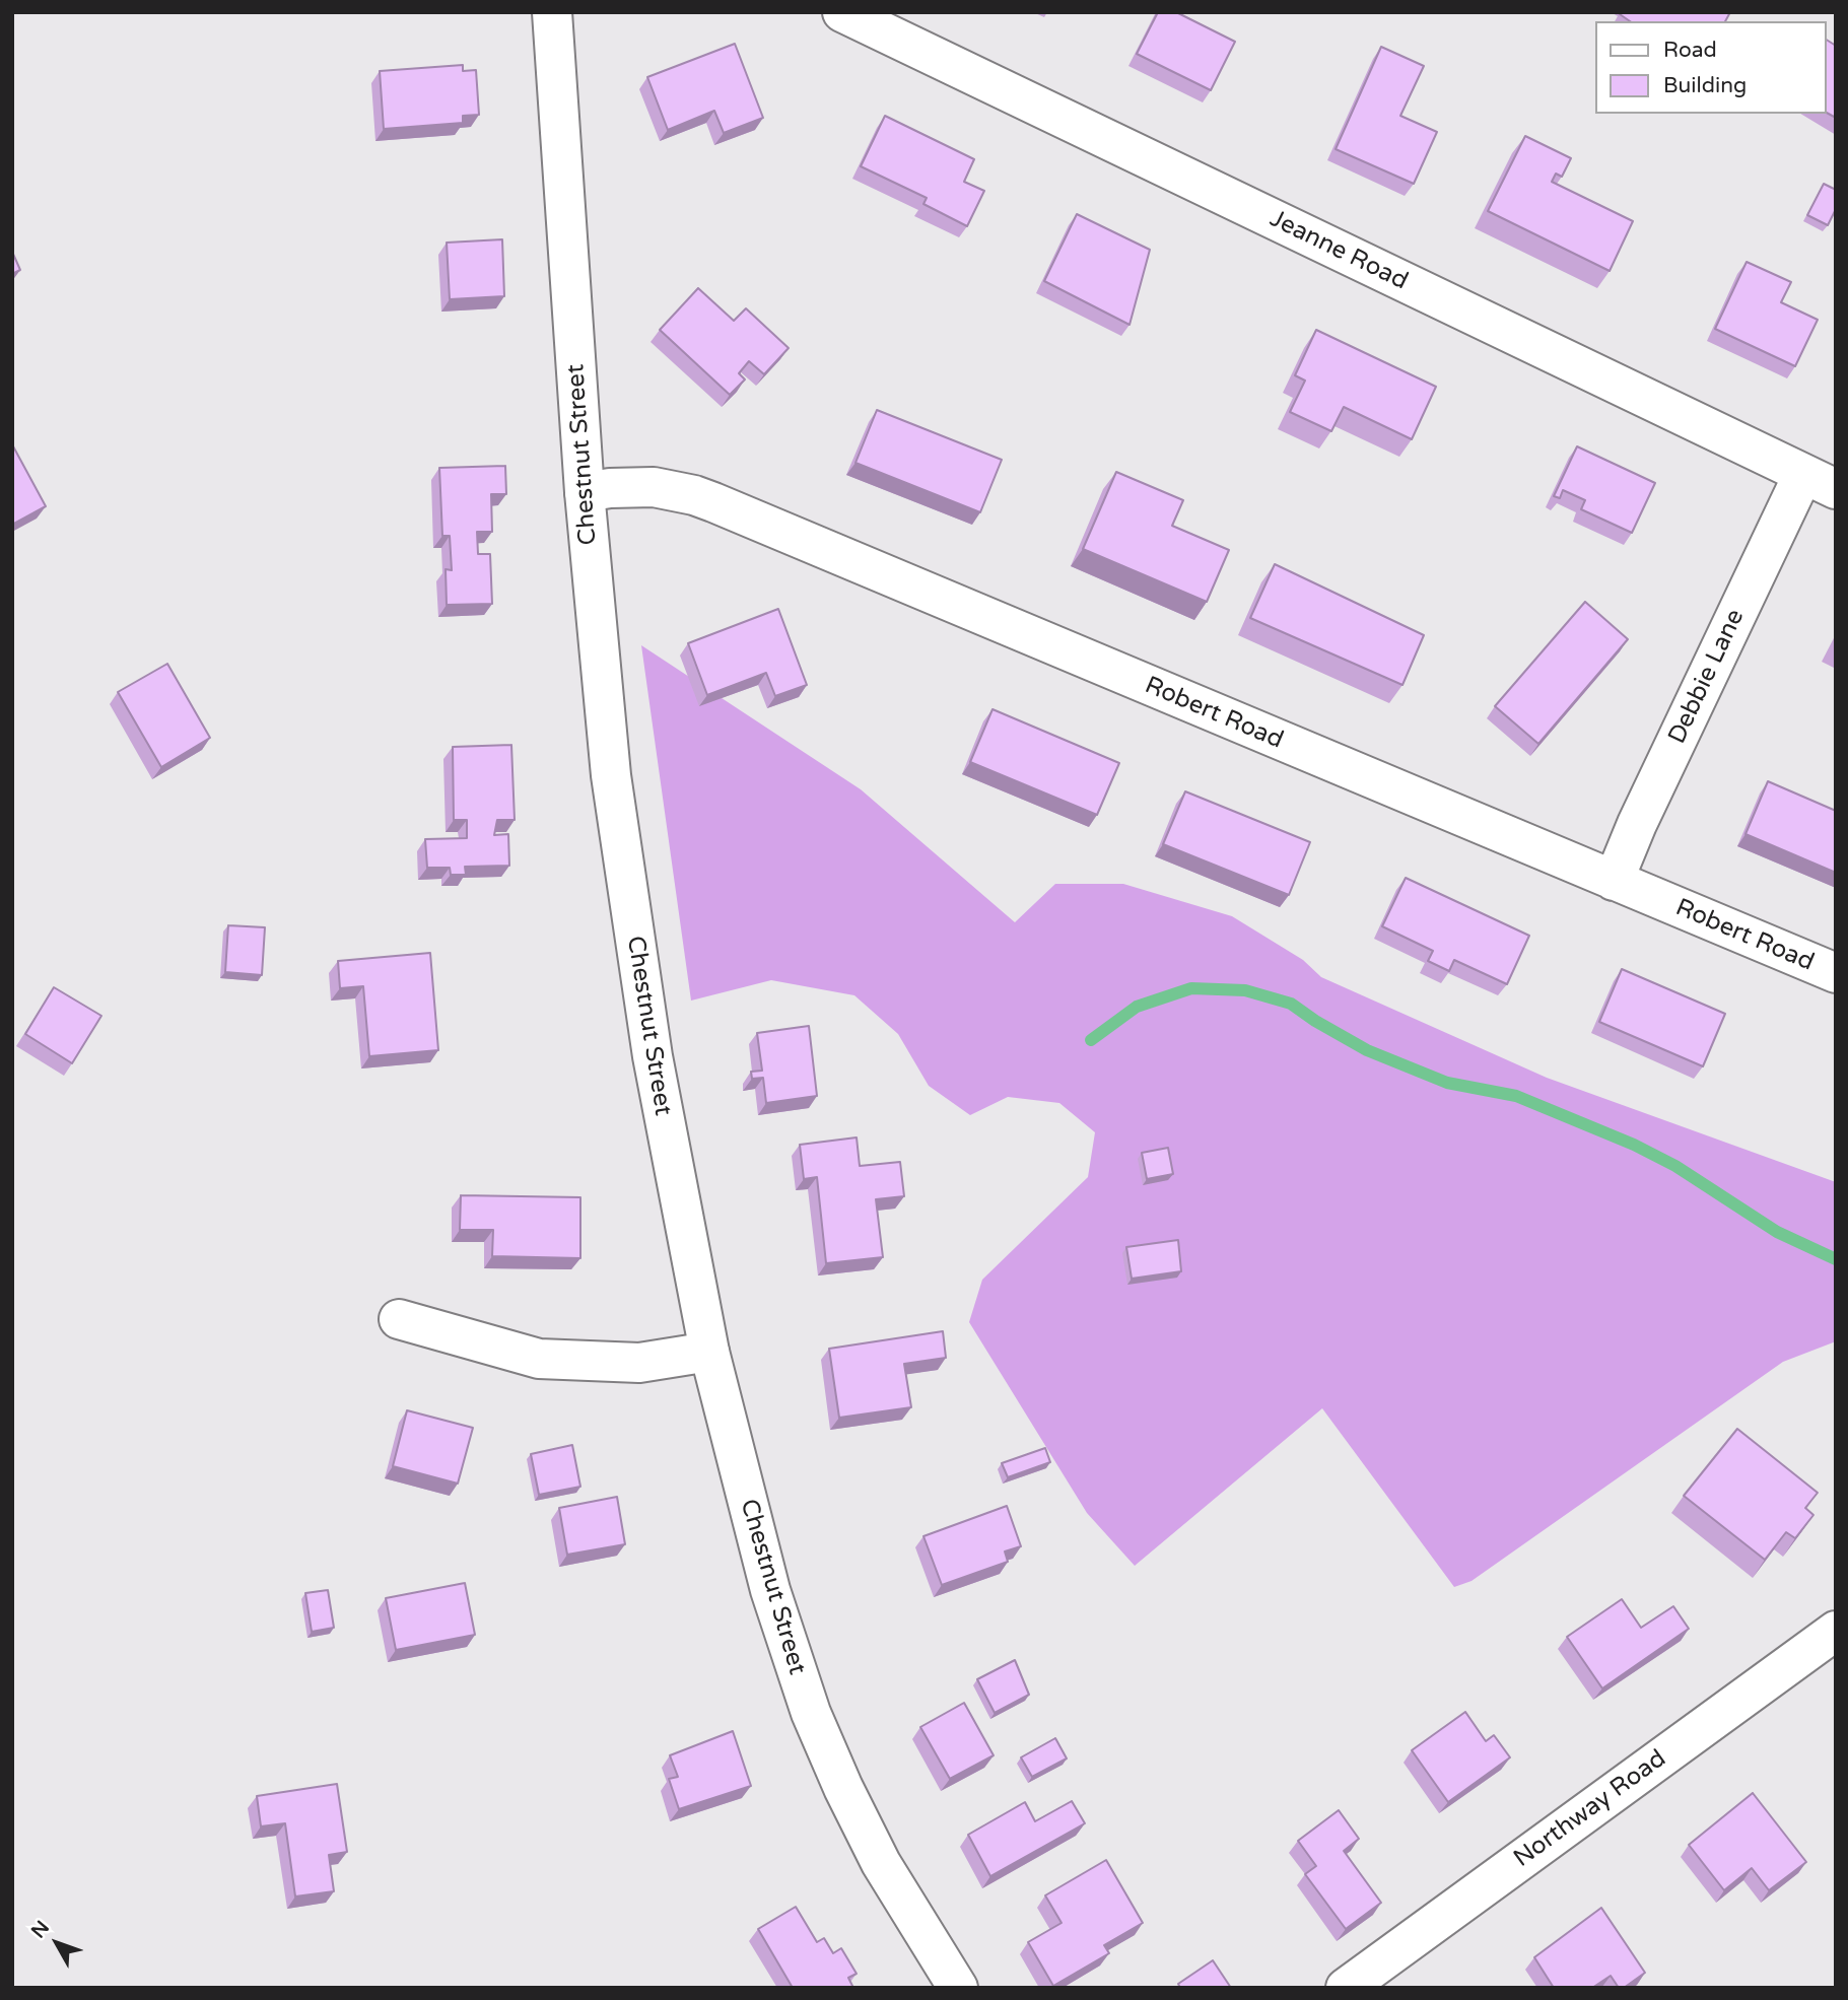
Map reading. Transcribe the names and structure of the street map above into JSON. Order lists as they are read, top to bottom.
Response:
{
  "streets": {
    "street": [
      "Jeanne Road",
      "Chestnut Street",
      "Debbie Lane",
      "Robert Road",
      "Northway Road"
    ]
  },
  "crossings": [
    ["Jeanne Road", "Debbie Lane"],
    ["Chestnut Street", "Robert Road"],
    ["Debbie Lane", "Robert Road"]
  ],
  "legend": ["Road", "Building"],
  "north": "top left"
}
